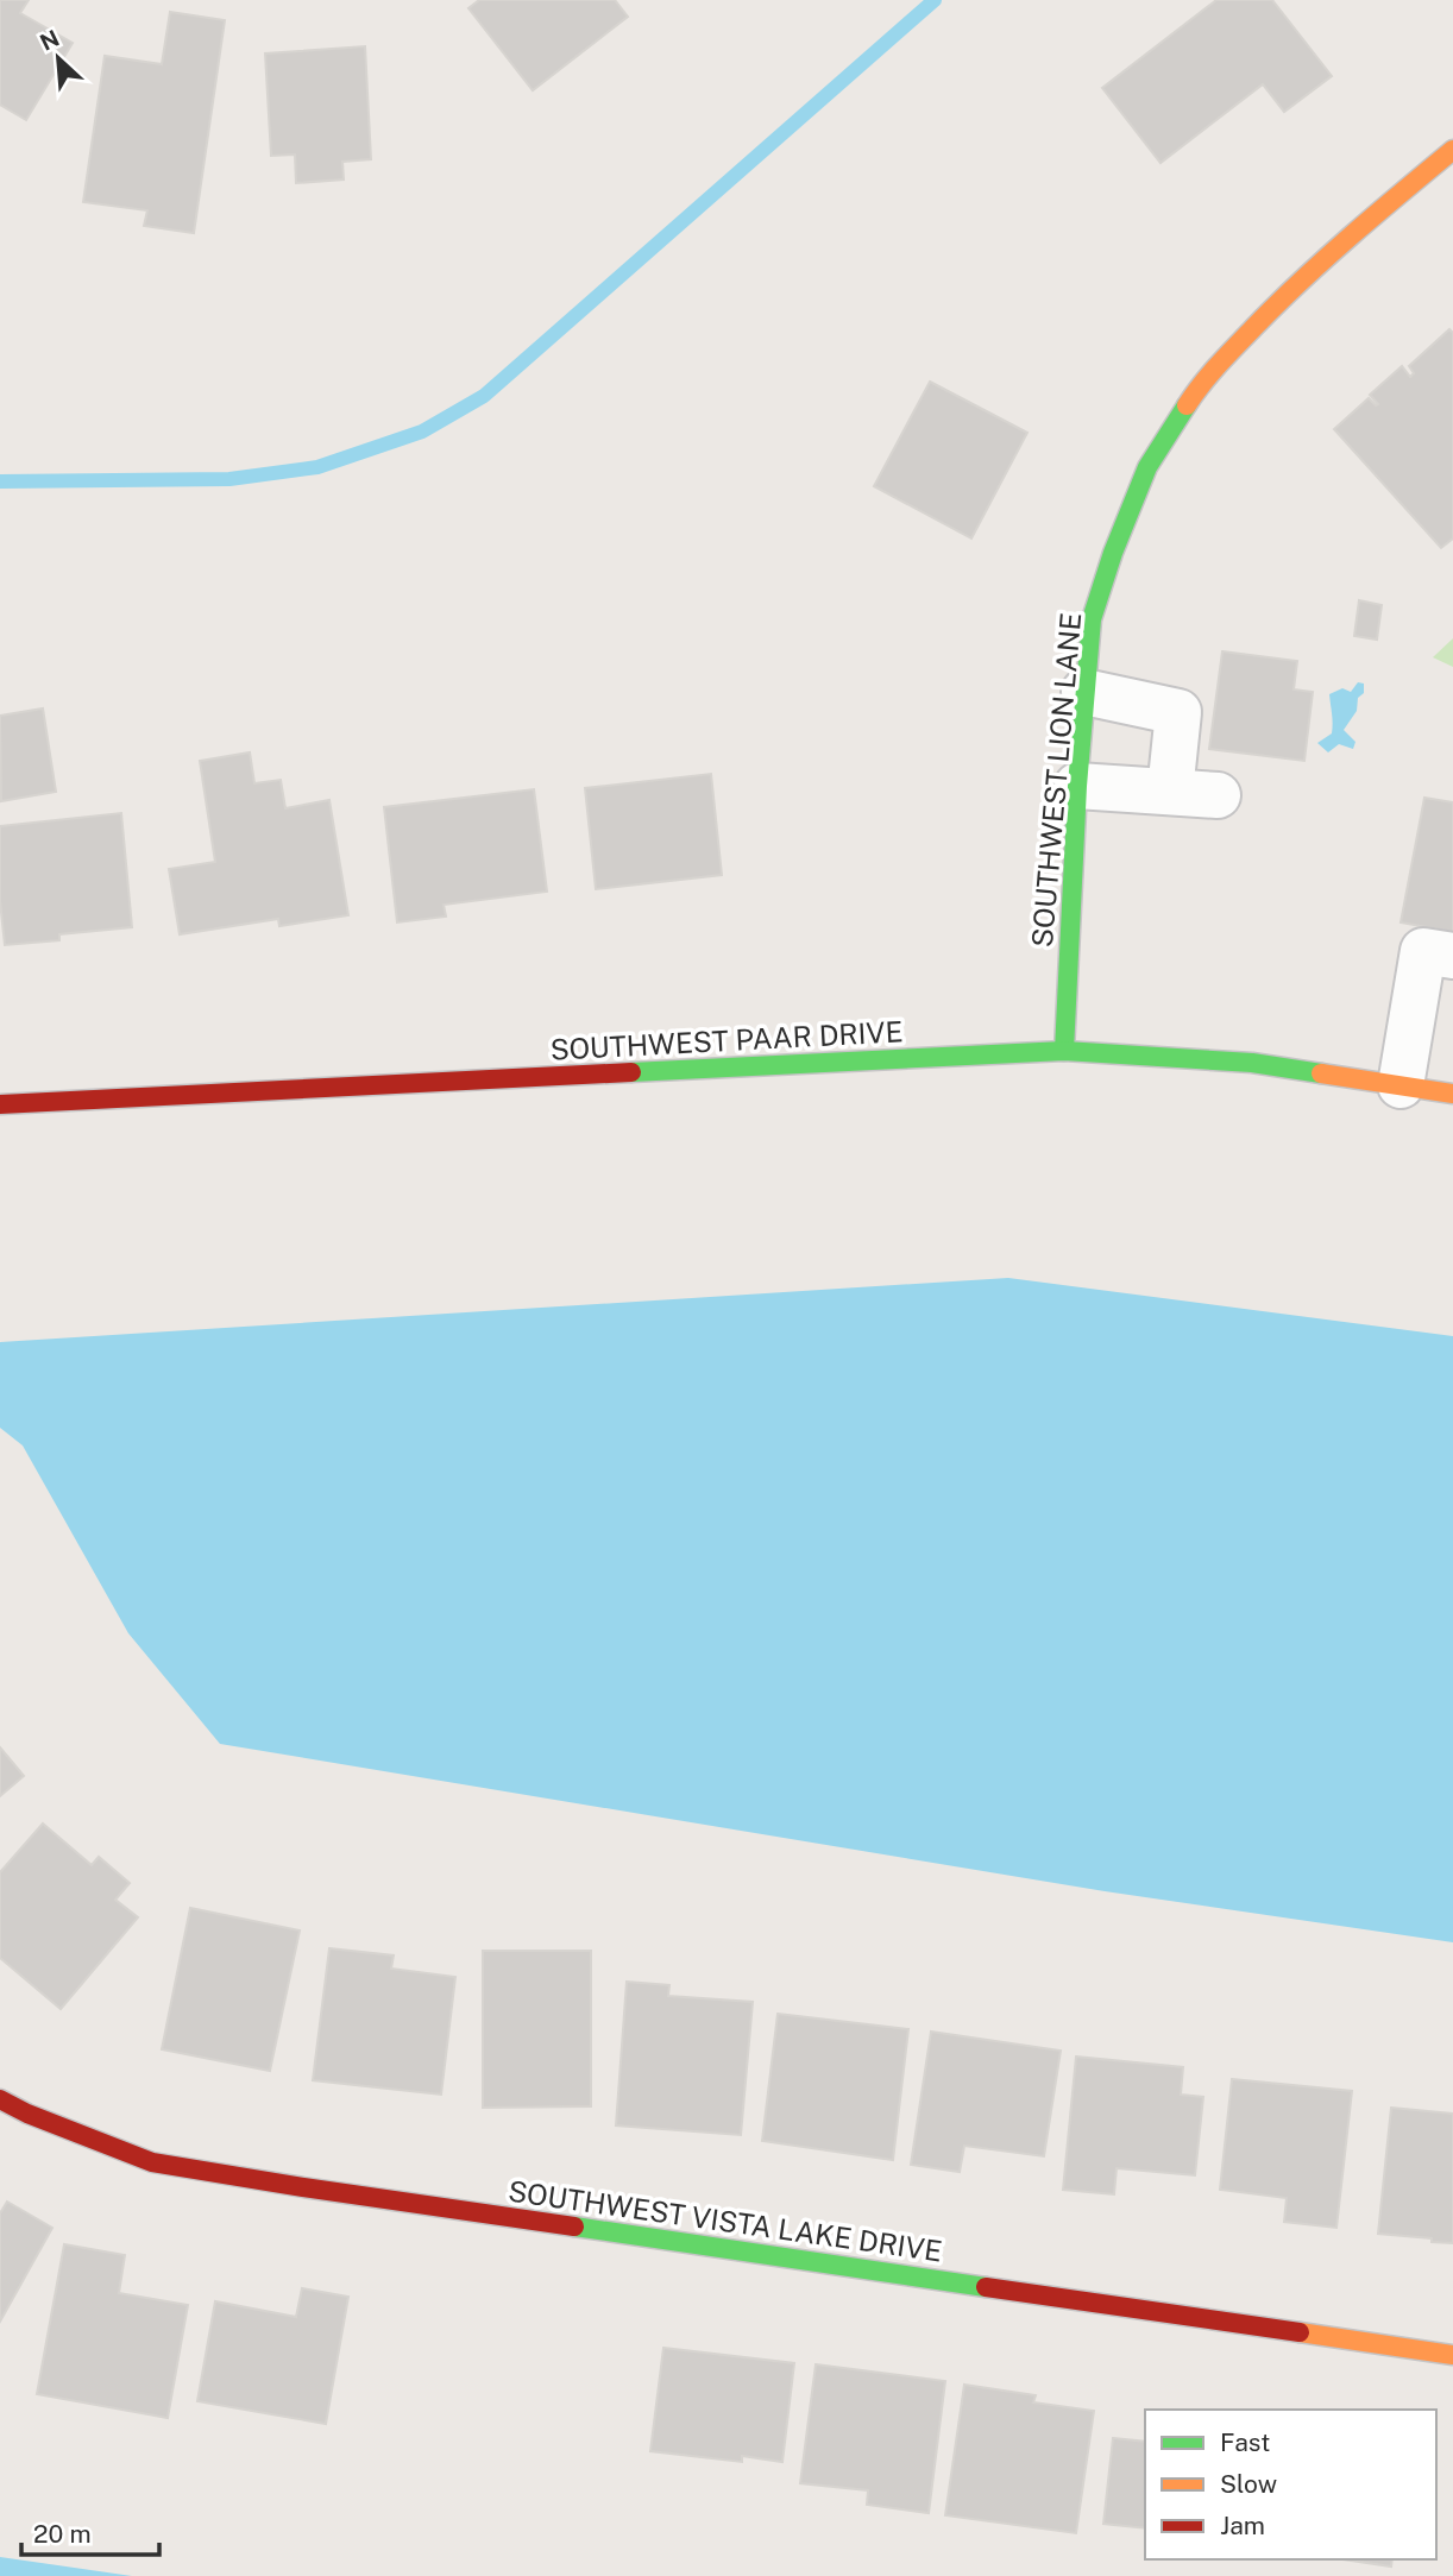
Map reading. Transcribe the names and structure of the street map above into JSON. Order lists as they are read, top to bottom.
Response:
{
  "streets": {
    "street": ["SOUTHWEST LION LANE", "SOUTHWEST PAAR DRIVE", "SOUTHWEST VISTA LAKE DRIVE"]
  },
  "crossings": [
    ["SOUTHWEST LION LANE", "SOUTHWEST PAAR DRIVE"]
  ],
  "legend": ["Fast", "Slow", "Jam"],
  "scale_bar": "20 m",
  "north": "top left"
}
